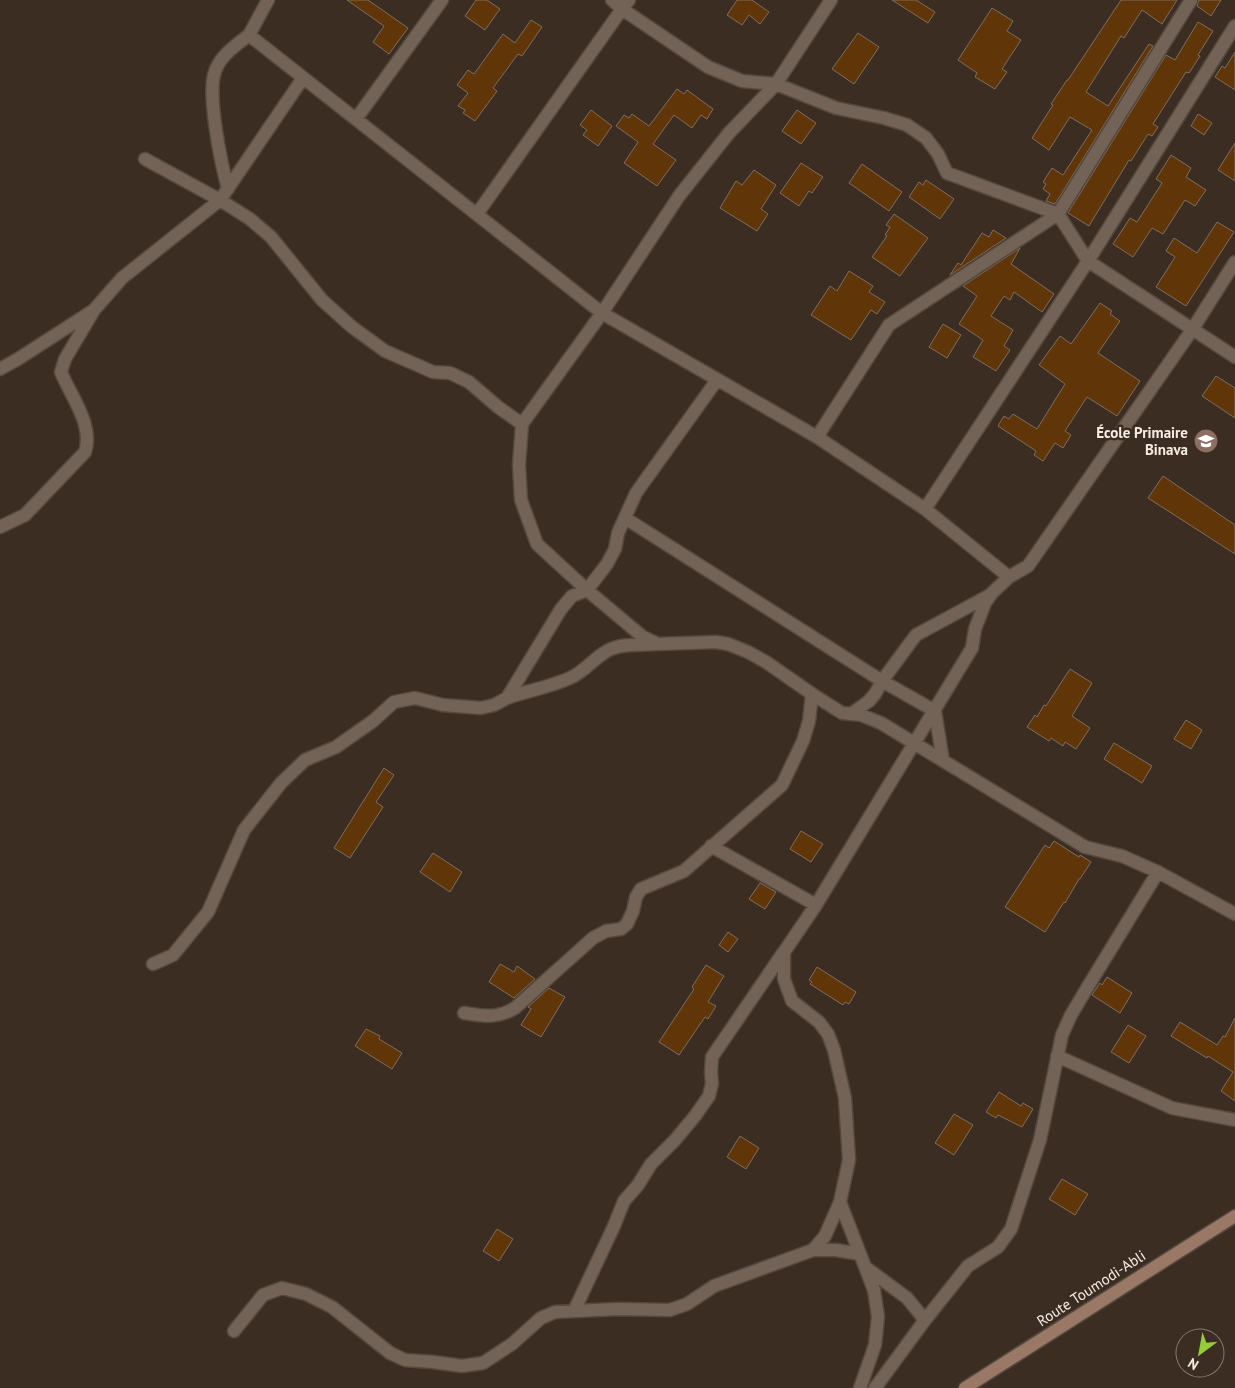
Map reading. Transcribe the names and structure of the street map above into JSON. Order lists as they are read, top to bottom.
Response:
{
  "streets": {
    "street": ["Route Toumodi-Abli"]
  },
  "places": {
    "school or university": ["École Primaire Binava"]
  },
  "north": "bottom left"
}
